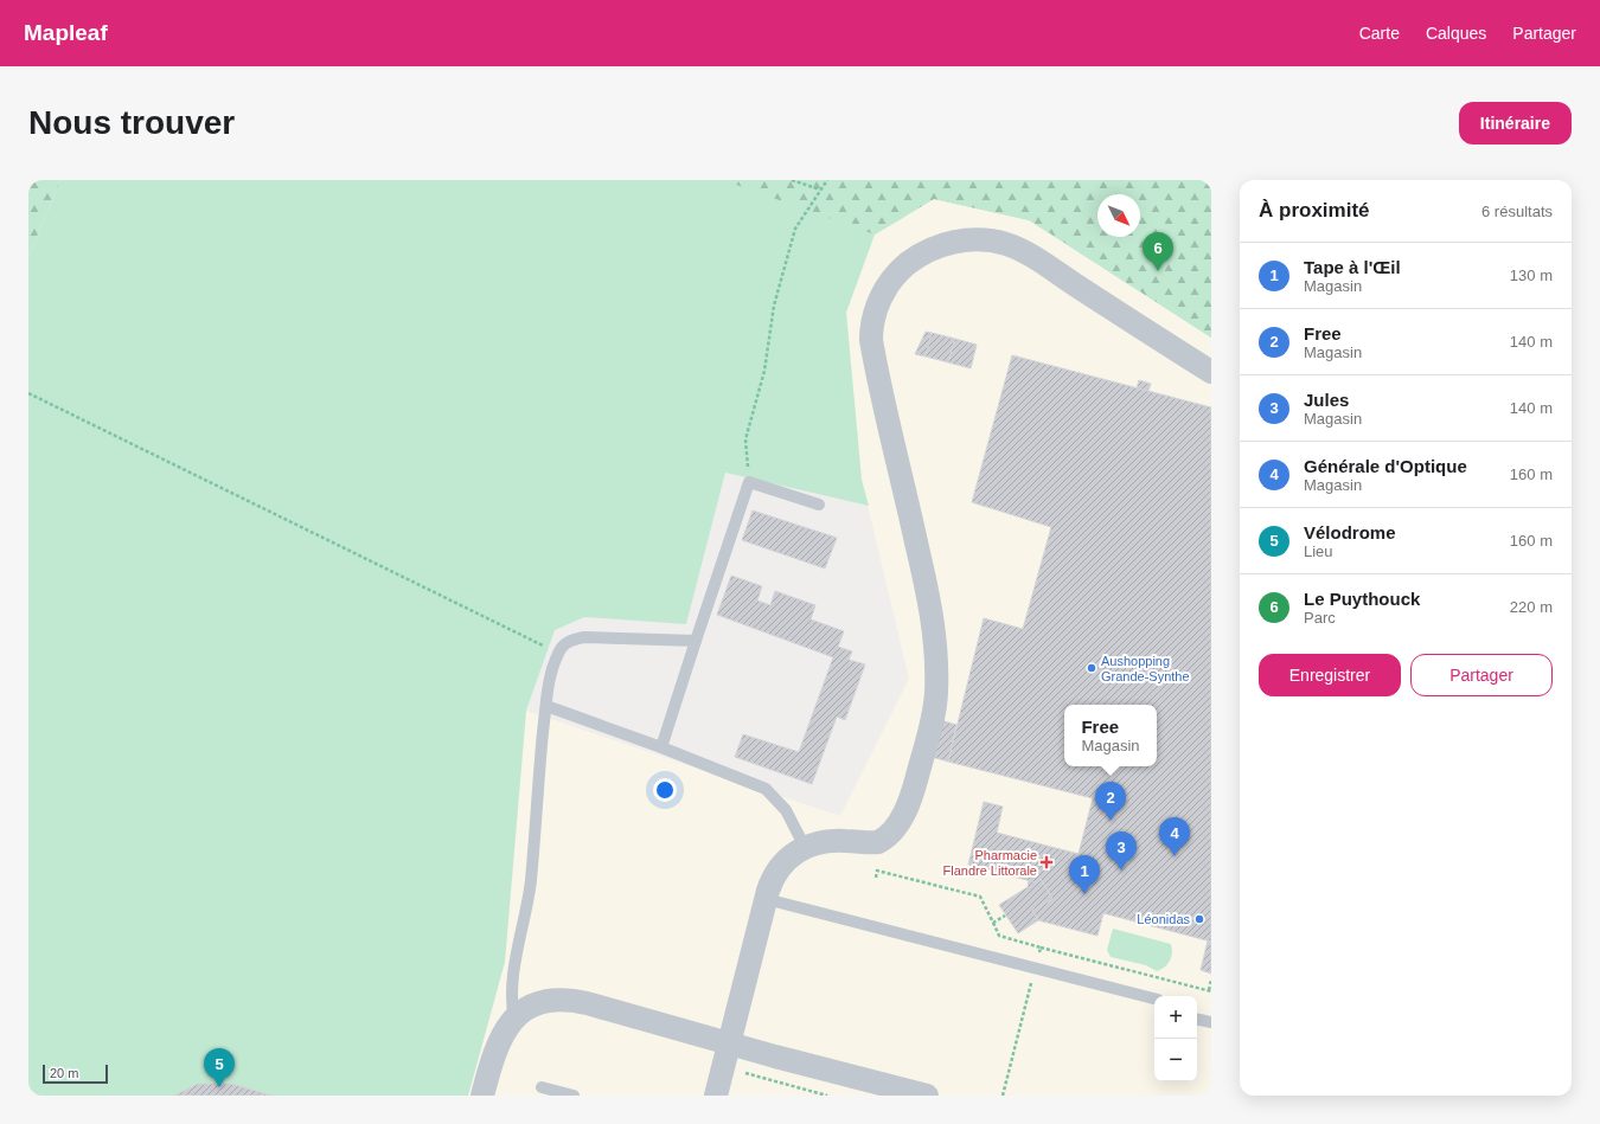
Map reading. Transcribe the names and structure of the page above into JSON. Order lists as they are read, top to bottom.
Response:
{
  "places": {
    "other": ["Aushopping Grande-Synthe", "Léonidas"],
    "health": ["Pharmacie Flandre Littorale"]
  },
  "scale_bar": "20 m",
  "north": "bottom right",
  "page": {
    "header": "Mapleaf",
    "nav": ["Carte", "Calques", "Partager"],
    "buttons": [
      "Itinéraire",
      ["Enregistrer", "Partager"]
    ],
    "title": "Nous trouver",
    "heading": ["À proximité", "6 résultats"],
    "pins": [
      "6",
      "2",
      "4",
      "3",
      "1",
      "5"
    ],
    "list": [
      {
        "mark": "1",
        "name": "Tape à l'Œil",
        "note": "Magasin",
        "value": "130 m"
      },
      {
        "mark": "2",
        "name": "Free",
        "note": "Magasin",
        "value": "140 m"
      },
      {
        "mark": "3",
        "name": "Jules",
        "note": "Magasin",
        "value": "140 m"
      },
      {
        "mark": "4",
        "name": "Générale d'Optique",
        "note": "Magasin",
        "value": "160 m"
      },
      {
        "mark": "5",
        "name": "Vélodrome",
        "note": "Lieu",
        "value": "160 m"
      },
      {
        "mark": "6",
        "name": "Le Puythouck",
        "note": "Parc",
        "value": "220 m"
      }
    ],
    "popup": ["Free", "Magasin"],
    "map_buttons": ["+", "−"],
    "scale": "20 m"
  }
}
